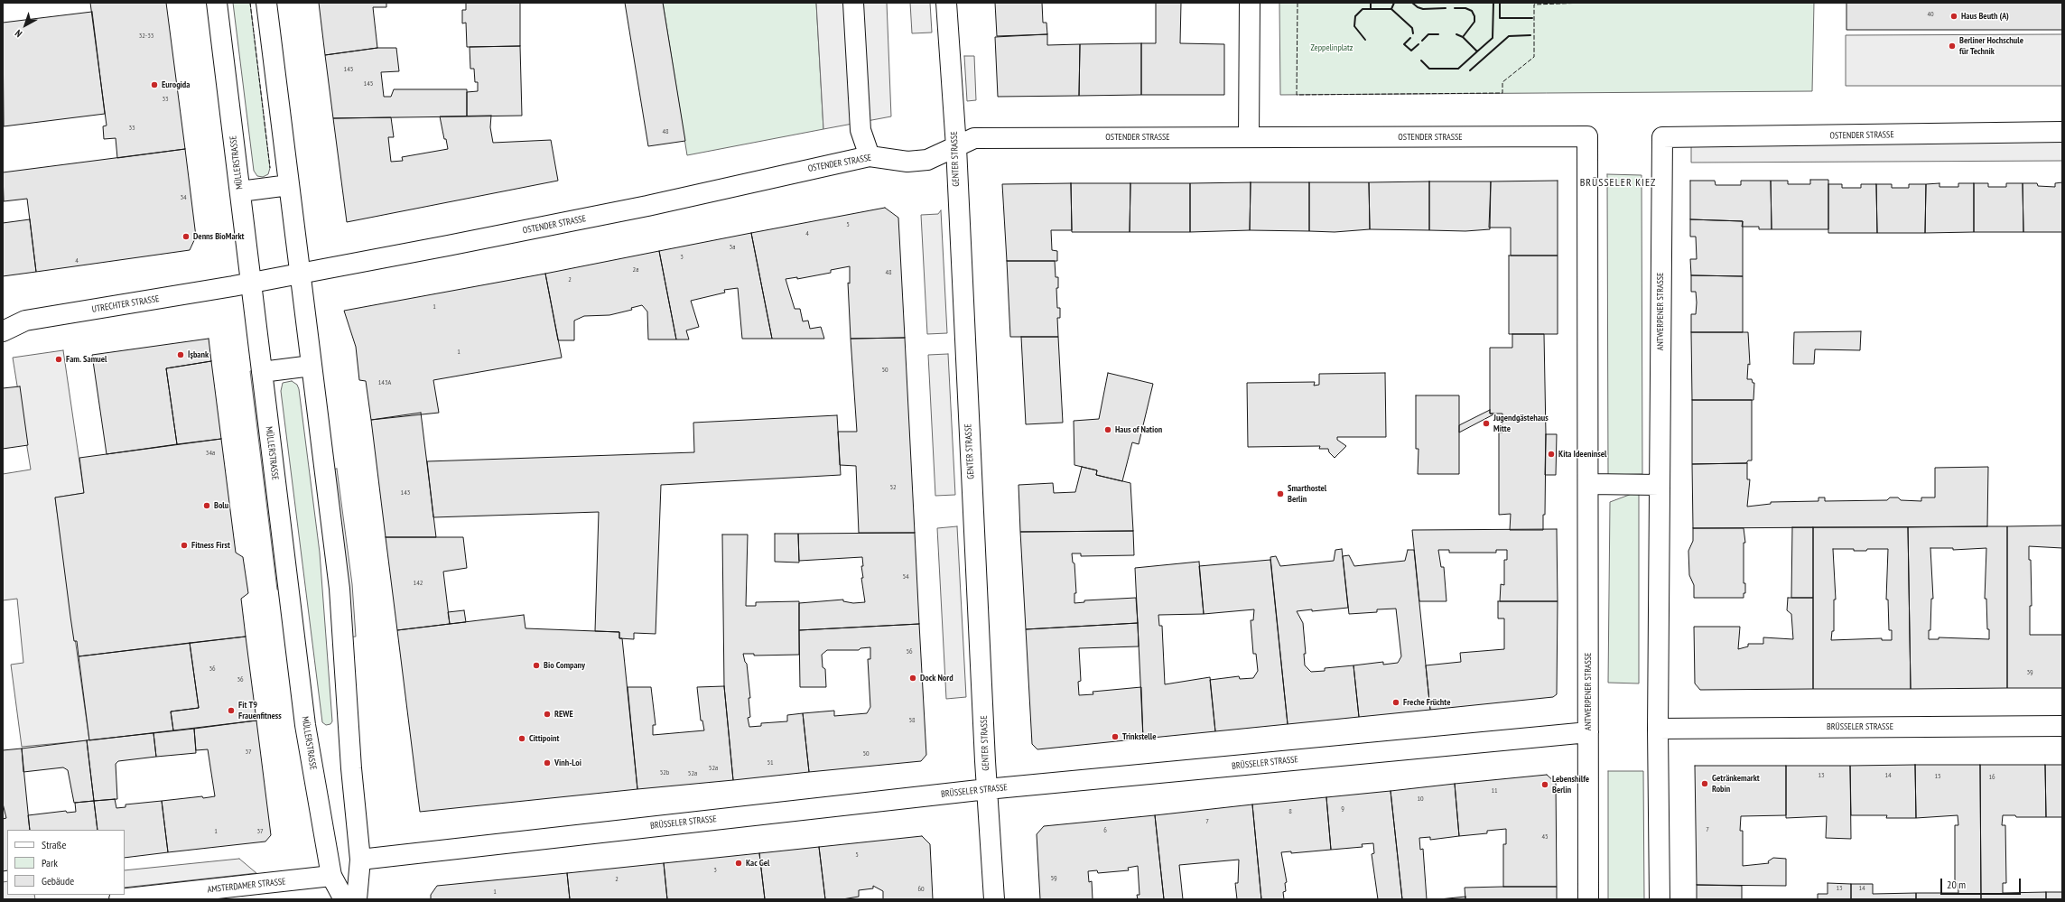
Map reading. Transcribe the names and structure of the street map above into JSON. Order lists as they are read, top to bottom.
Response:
{
  "streets": {
    "street": [
      "OSTENDER STRASSE",
      "GENTER STRASSE",
      "MÜLLERSTRASSE",
      "UTRECHTER STRASSE",
      "ANTWERPENER STRASSE",
      "BRÜSSELER STRASSE",
      "AMSTERDAMER STRASSE"
    ]
  },
  "crossings": [
    ["OSTENDER STRASSE", "GENTER STRASSE"],
    ["OSTENDER STRASSE", "MÜLLERSTRASSE"],
    ["OSTENDER STRASSE", "UTRECHTER STRASSE"],
    ["OSTENDER STRASSE", "ANTWERPENER STRASSE"],
    ["GENTER STRASSE", "BRÜSSELER STRASSE"],
    ["MÜLLERSTRASSE", "UTRECHTER STRASSE"],
    ["MÜLLERSTRASSE", "AMSTERDAMER STRASSE"],
    ["ANTWERPENER STRASSE", "BRÜSSELER STRASSE"]
  ],
  "districts": ["BRÜSSELER KIEZ"],
  "parks": ["Zeppelinplatz"],
  "places": [
    "Haus Beuth (A)",
    "Berliner Hochschule für Technik",
    "Eurogida",
    "Denns BioMarkt",
    "İşbank",
    "Fam. Samuel",
    "Jugendgästehaus Mitte",
    "Haus of Nation",
    "Kita Ideeninsel",
    "Smarthostel Berlin",
    "Bolu",
    "Fitness First",
    "Bio Company",
    "Dock Nord",
    "Freche Früchte",
    "Fit T9 Frauenfitness",
    "REWE",
    "Trinkstelle",
    "Cittipoint",
    "Vinh-Loi",
    "Getränkemarkt Robin",
    "Lebenshilfe Berlin",
    "Kac Gel"
  ],
  "house_numbers": [
    "40",
    "32-33",
    "145",
    "145",
    "33",
    "33",
    "48",
    "34",
    "5",
    "4",
    "3a",
    "3",
    "4",
    "2a",
    "48",
    "2",
    "1",
    "1",
    "50",
    "143A",
    "34a",
    "52",
    "143",
    "54",
    "142",
    "56",
    "36",
    "39",
    "36",
    "58",
    "37",
    "50",
    "51",
    "52a",
    "52b",
    "52a",
    "13",
    "14",
    "15",
    "16",
    "11",
    "10",
    "9",
    "8",
    "7",
    "7",
    "6",
    "1",
    "37",
    "45",
    "5",
    "3",
    "59",
    "2",
    "13",
    "14",
    "60",
    "1"
  ],
  "legend": ["Straße", "Park", "Gebäude"],
  "scale_bar": "20 m",
  "north": "bottom left"
}
